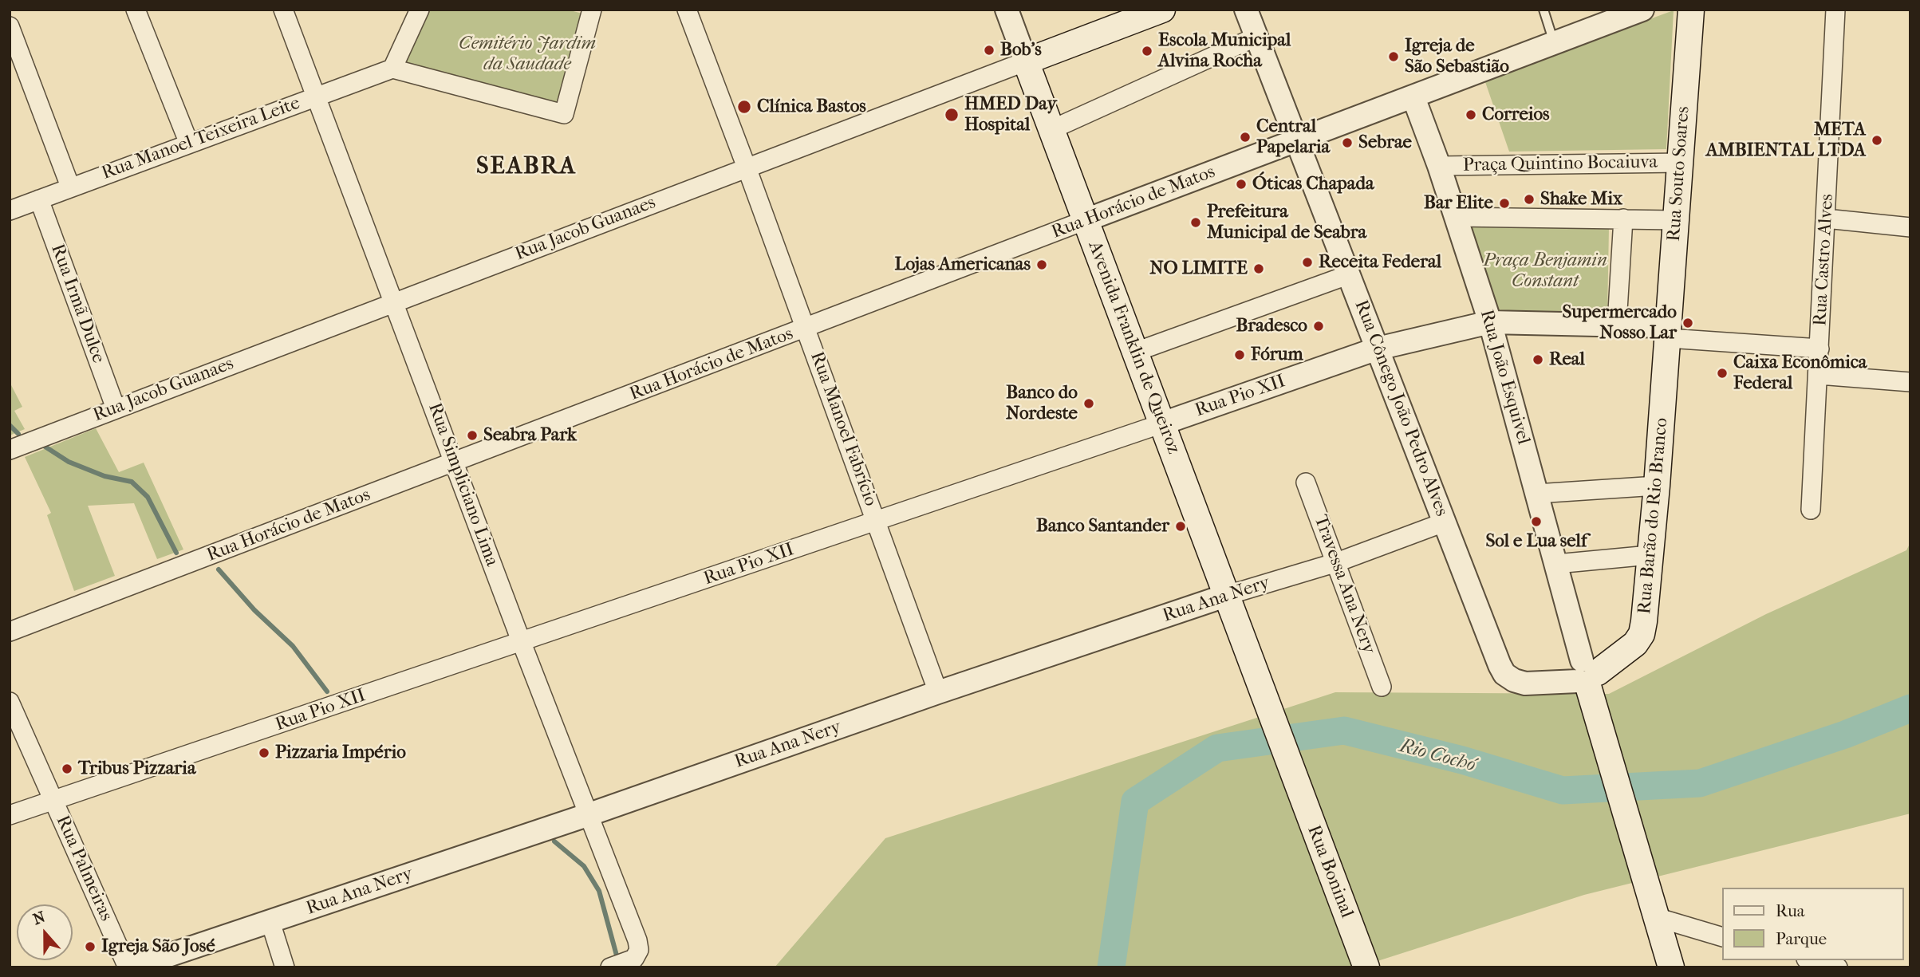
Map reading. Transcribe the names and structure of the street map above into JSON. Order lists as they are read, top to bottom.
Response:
{
  "streets": {
    "main road": [
      "Rua Souto Soares",
      "Rua Jacob Guanaes",
      "Avenida Franklin de Queiroz",
      "Rua Barão do Rio Branco",
      "Rua Boninal"
    ],
    "street": [
      "Rua Manoel Teixeira Leite",
      "Praça Quintino Bocaiuva",
      "Rua Horácio de Matos",
      "Rua Castro Alves",
      "Rua Irmã Dulce",
      "Rua João Esquivel",
      "Rua Pio XII",
      "Rua Cônego João Pedro Alves",
      "Rua Manoel Fabrício",
      "Rua Simpliciano Lima",
      "Travessa Ana Nery",
      "Rua Ana Nery",
      "Rua Palmeiras"
    ]
  },
  "crossings": [
    ["Rua Manoel Teixeira Leite", "Rua Irmã Dulce"],
    ["Rua Manoel Teixeira Leite", "Rua Simpliciano Lima"],
    ["Praça Quintino Bocaiuva", "Rua Souto Soares"],
    ["Praça Quintino Bocaiuva", "Rua João Esquivel"],
    ["Rua Souto Soares", "Rua Barão do Rio Branco"],
    ["Rua Horácio de Matos", "Avenida Franklin de Queiroz"],
    ["Rua Horácio de Matos", "Rua João Esquivel"],
    ["Rua Horácio de Matos", "Rua Cônego João Pedro Alves"],
    ["Rua Horácio de Matos", "Rua Manoel Fabrício"],
    ["Rua Horácio de Matos", "Rua Simpliciano Lima"],
    ["Rua Jacob Guanaes", "Rua Irmã Dulce"],
    ["Rua Jacob Guanaes", "Avenida Franklin de Queiroz"],
    ["Rua Jacob Guanaes", "Rua Manoel Fabrício"],
    ["Rua Jacob Guanaes", "Rua Simpliciano Lima"],
    ["Avenida Franklin de Queiroz", "Rua Pio XII"],
    ["Avenida Franklin de Queiroz", "Rua Ana Nery"],
    ["Avenida Franklin de Queiroz", "Rua Boninal"],
    ["Rua João Esquivel", "Rua Pio XII"],
    ["Rua João Esquivel", "Rua Cônego João Pedro Alves"],
    ["Rua João Esquivel", "Rua Barão do Rio Branco"],
    ["Rua Pio XII", "Rua Cônego João Pedro Alves"],
    ["Rua Pio XII", "Rua Manoel Fabrício"],
    ["Rua Pio XII", "Rua Simpliciano Lima"],
    ["Rua Pio XII", "Rua Palmeiras"],
    ["Rua Cônego João Pedro Alves", "Rua Barão do Rio Branco"],
    ["Rua Cônego João Pedro Alves", "Rua Ana Nery"],
    ["Rua Manoel Fabrício", "Rua Ana Nery"],
    ["Rua Simpliciano Lima", "Rua Ana Nery"],
    ["Travessa Ana Nery", "Rua Ana Nery"],
    ["Rua Ana Nery", "Rua Palmeiras"]
  ],
  "districts": ["SEABRA"],
  "water": ["Rio Cochó"],
  "parks": ["Cemitério Jardim da Saudade", "Praça Benjamin Constant"],
  "places": [
    "Bob's",
    "Escola Municipal Alvina Rocha",
    "Igreja de São Sebastião",
    "Clínica Bastos",
    "HMED Day Hospital",
    "Correios",
    "Central Papelaria",
    "META AMBIENTAL LTDA",
    "Sebrae",
    "Óticas Chapada",
    "Shake Mix",
    "Bar Elite",
    "Prefeitura Municipal de Seabra",
    "Receita Federal",
    "Lojas Americanas",
    "NO LIMITE",
    "Supermercado Nosso Lar",
    "Bradesco",
    "Fórum",
    "Real",
    "Caixa Econômica Federal",
    "Banco do Nordeste",
    "Seabra Park",
    "Sol e Lua self",
    "Banco Santander",
    "Pizzaria Império",
    "Tribus Pizzaria",
    "Igreja São José"
  ],
  "legend": ["Rua", "Parque"],
  "north": "top"
}
